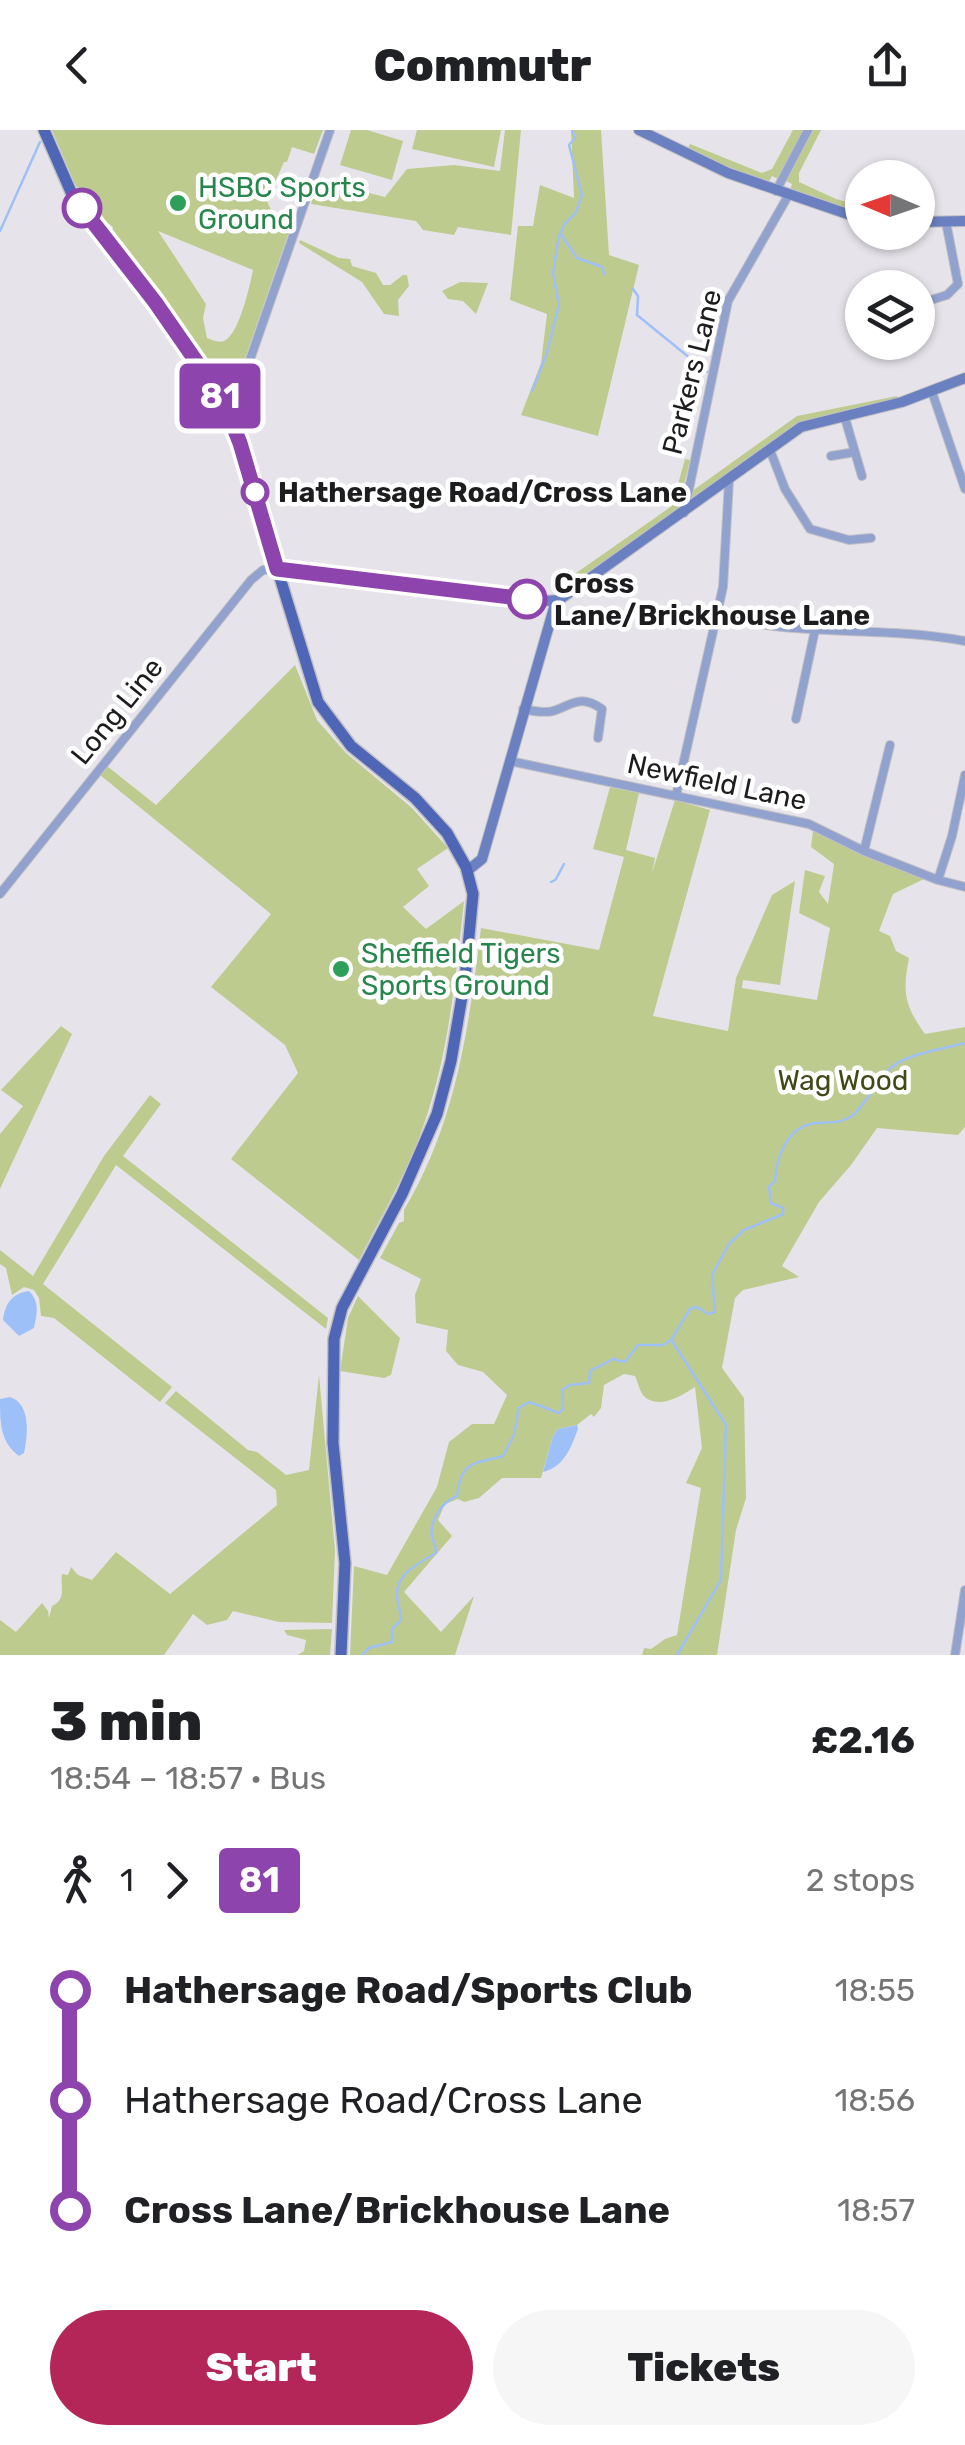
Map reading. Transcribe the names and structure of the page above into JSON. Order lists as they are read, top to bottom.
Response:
{
  "streets": {
    "street": ["Parkers Lane", "Long Line", "Newfield Lane"]
  },
  "parks": ["Wag Wood"],
  "places": [
    "HSBC Sports Ground",
    "Hathersage Road/Cross Lane",
    "Cross Lane/Brickhouse Lane",
    "Sheffield Tigers Sports Ground"
  ],
  "lines": ["bus line 81"],
  "north": "left",
  "page": {
    "header": "Commutr",
    "on_map": "81",
    "heading": ["3 min", "18:54 – 18:57 · Bus", "£2.16"],
    "legs": ["1", "81", "2 stops"],
    "list": [
      {
        "name": "Hathersage Road/Sports Club",
        "value": "18:55"
      },
      {
        "name": "Hathersage Road/Cross Lane",
        "value": "18:56"
      },
      {
        "name": "Cross Lane/Brickhouse Lane",
        "value": "18:57"
      }
    ],
    "buttons": ["Start", "Tickets"]
  }
}
